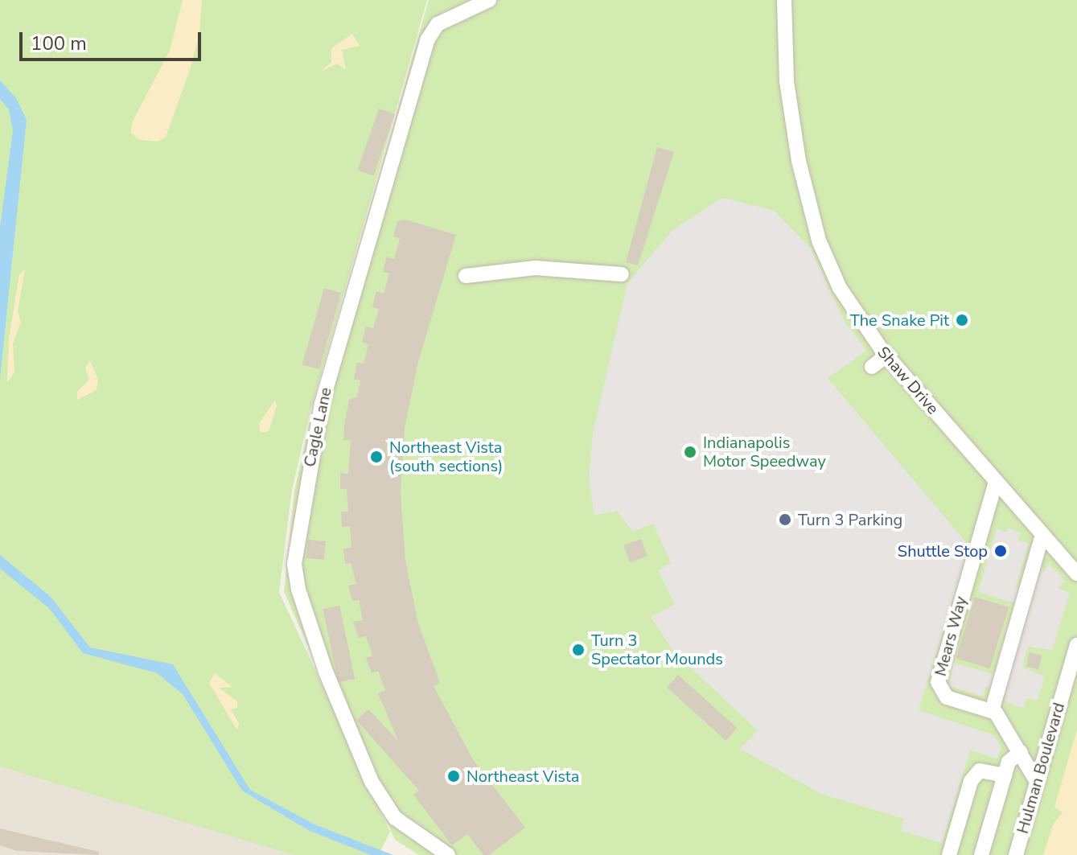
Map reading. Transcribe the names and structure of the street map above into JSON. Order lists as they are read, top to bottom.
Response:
{
  "streets": {
    "street": [
      "Shaw Drive",
      "Cagle Lane",
      "Mears Way",
      "Hulman Boulevard"
    ]
  },
  "crossings": [
    ["Shaw Drive", "Mears Way"]
  ],
  "places": [
    "The Snake Pit",
    "Indianapolis Motor Speedway",
    "Northeast Vista (south sections)",
    "Turn 3 Parking",
    "Shuttle Stop",
    "Turn 3 Spectator Mounds",
    "Northeast Vista"
  ],
  "scale_bar": "100 m"
}
